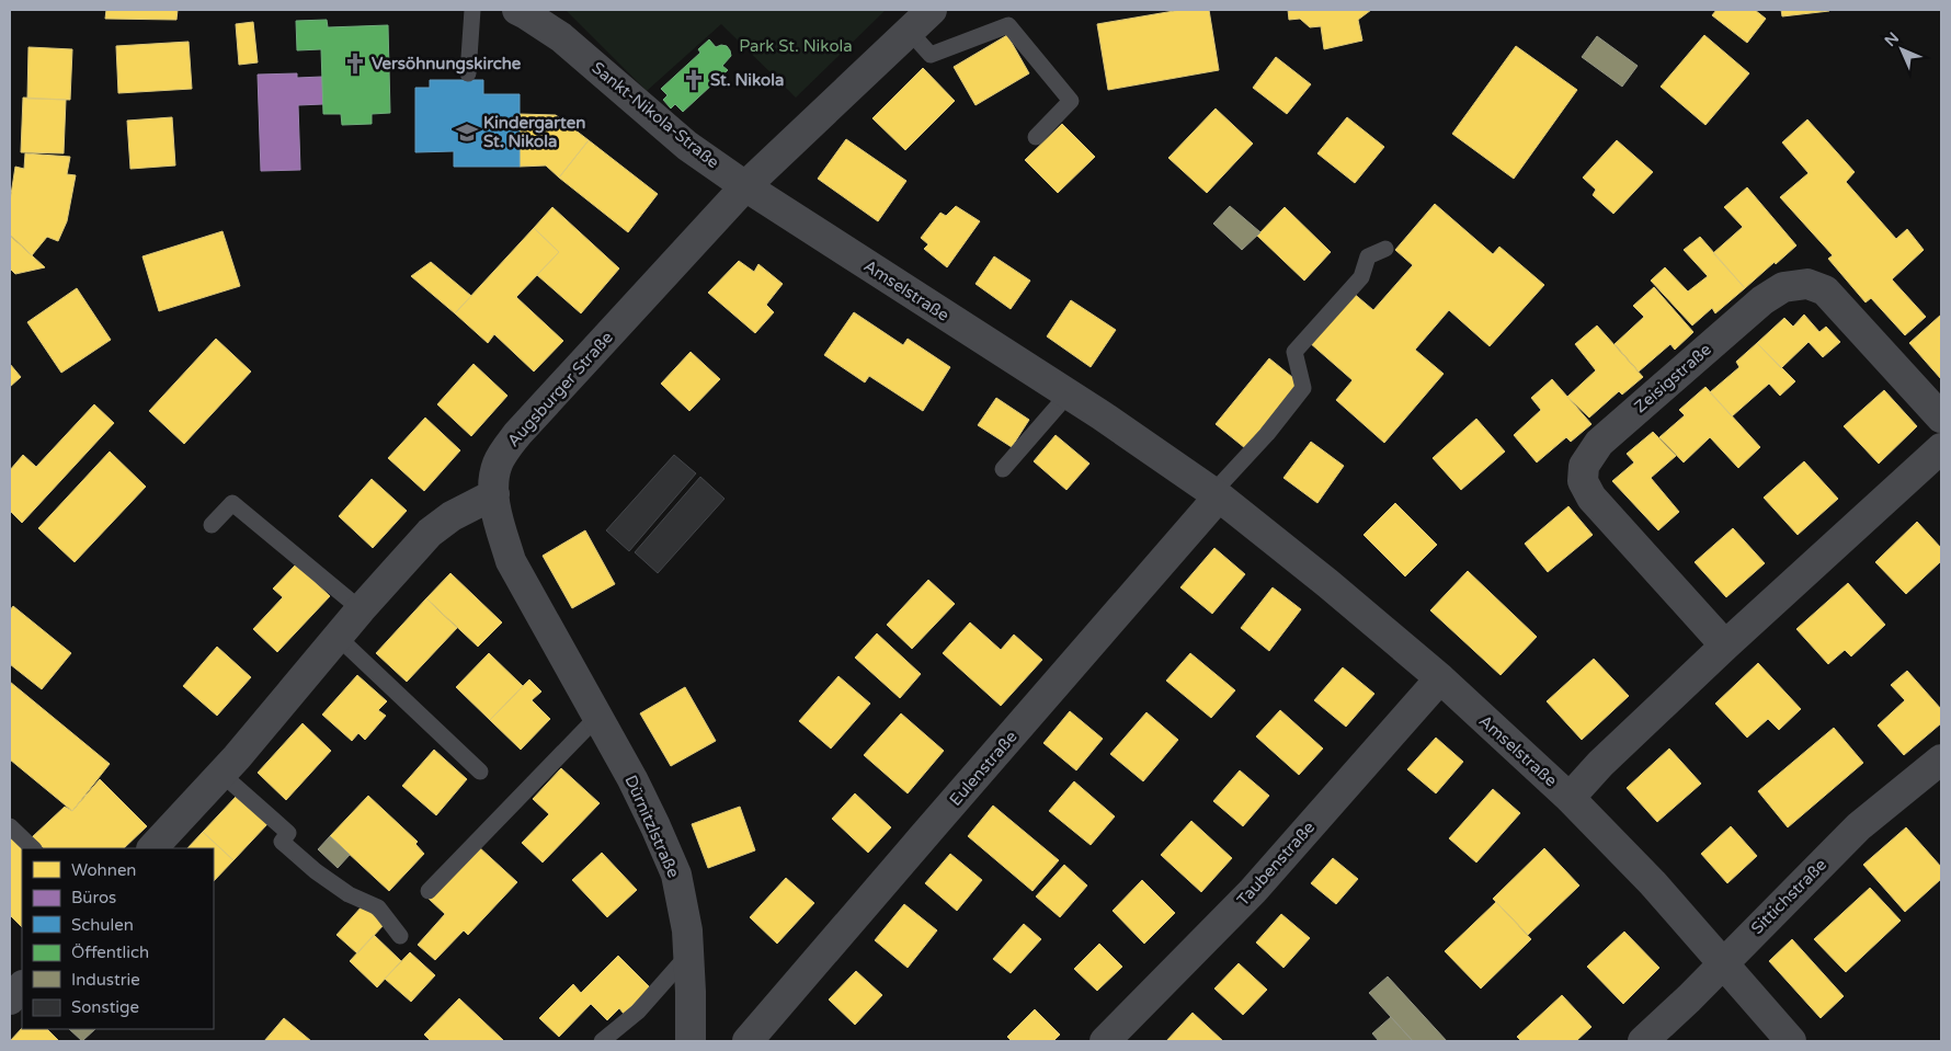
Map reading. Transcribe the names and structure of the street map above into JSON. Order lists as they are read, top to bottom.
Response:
{
  "streets": {
    "street": [
      "Sankt-Nikola-Straße",
      "Amselstraße",
      "Zeisigstraße",
      "Augsburger Straße",
      "Eulenstraße",
      "Dürnitzlstraße",
      "Taubenstraße",
      "Sittichstraße"
    ]
  },
  "crossings": [
    ["Sankt-Nikola-Straße", "Amselstraße"],
    ["Sankt-Nikola-Straße", "Augsburger Straße"],
    ["Amselstraße", "Augsburger Straße"],
    ["Amselstraße", "Eulenstraße"],
    ["Amselstraße", "Taubenstraße"],
    ["Amselstraße", "Sittichstraße"],
    ["Augsburger Straße", "Dürnitzlstraße"]
  ],
  "parks": ["Park St. Nikola"],
  "places": {
    "church": ["Versöhnungskirche", "St. Nikola"],
    "school or university": ["Kindergarten St. Nikola"]
  },
  "legend": [
    "Wohnen",
    "Büros",
    "Schulen",
    "Öffentlich",
    "Industrie",
    "Sonstige"
  ],
  "north": "top left"
}
